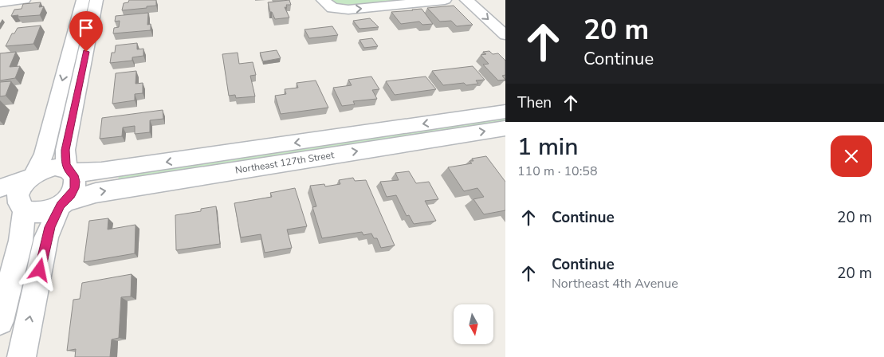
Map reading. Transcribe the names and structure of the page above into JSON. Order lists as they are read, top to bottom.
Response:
{
  "streets": {
    "street": ["Northeast 127th Street"]
  },
  "north": "bottom",
  "page": {
    "turn": ["20 m", "Continue"],
    "then": "Then",
    "heading": ["1 min", "110 m · 10:58"],
    "list": [
      {
        "name": "Continue",
        "value": "20 m"
      },
      {
        "name": "Continue",
        "note": "Northeast 4th Avenue",
        "value": "20 m"
      }
    ]
  }
}
